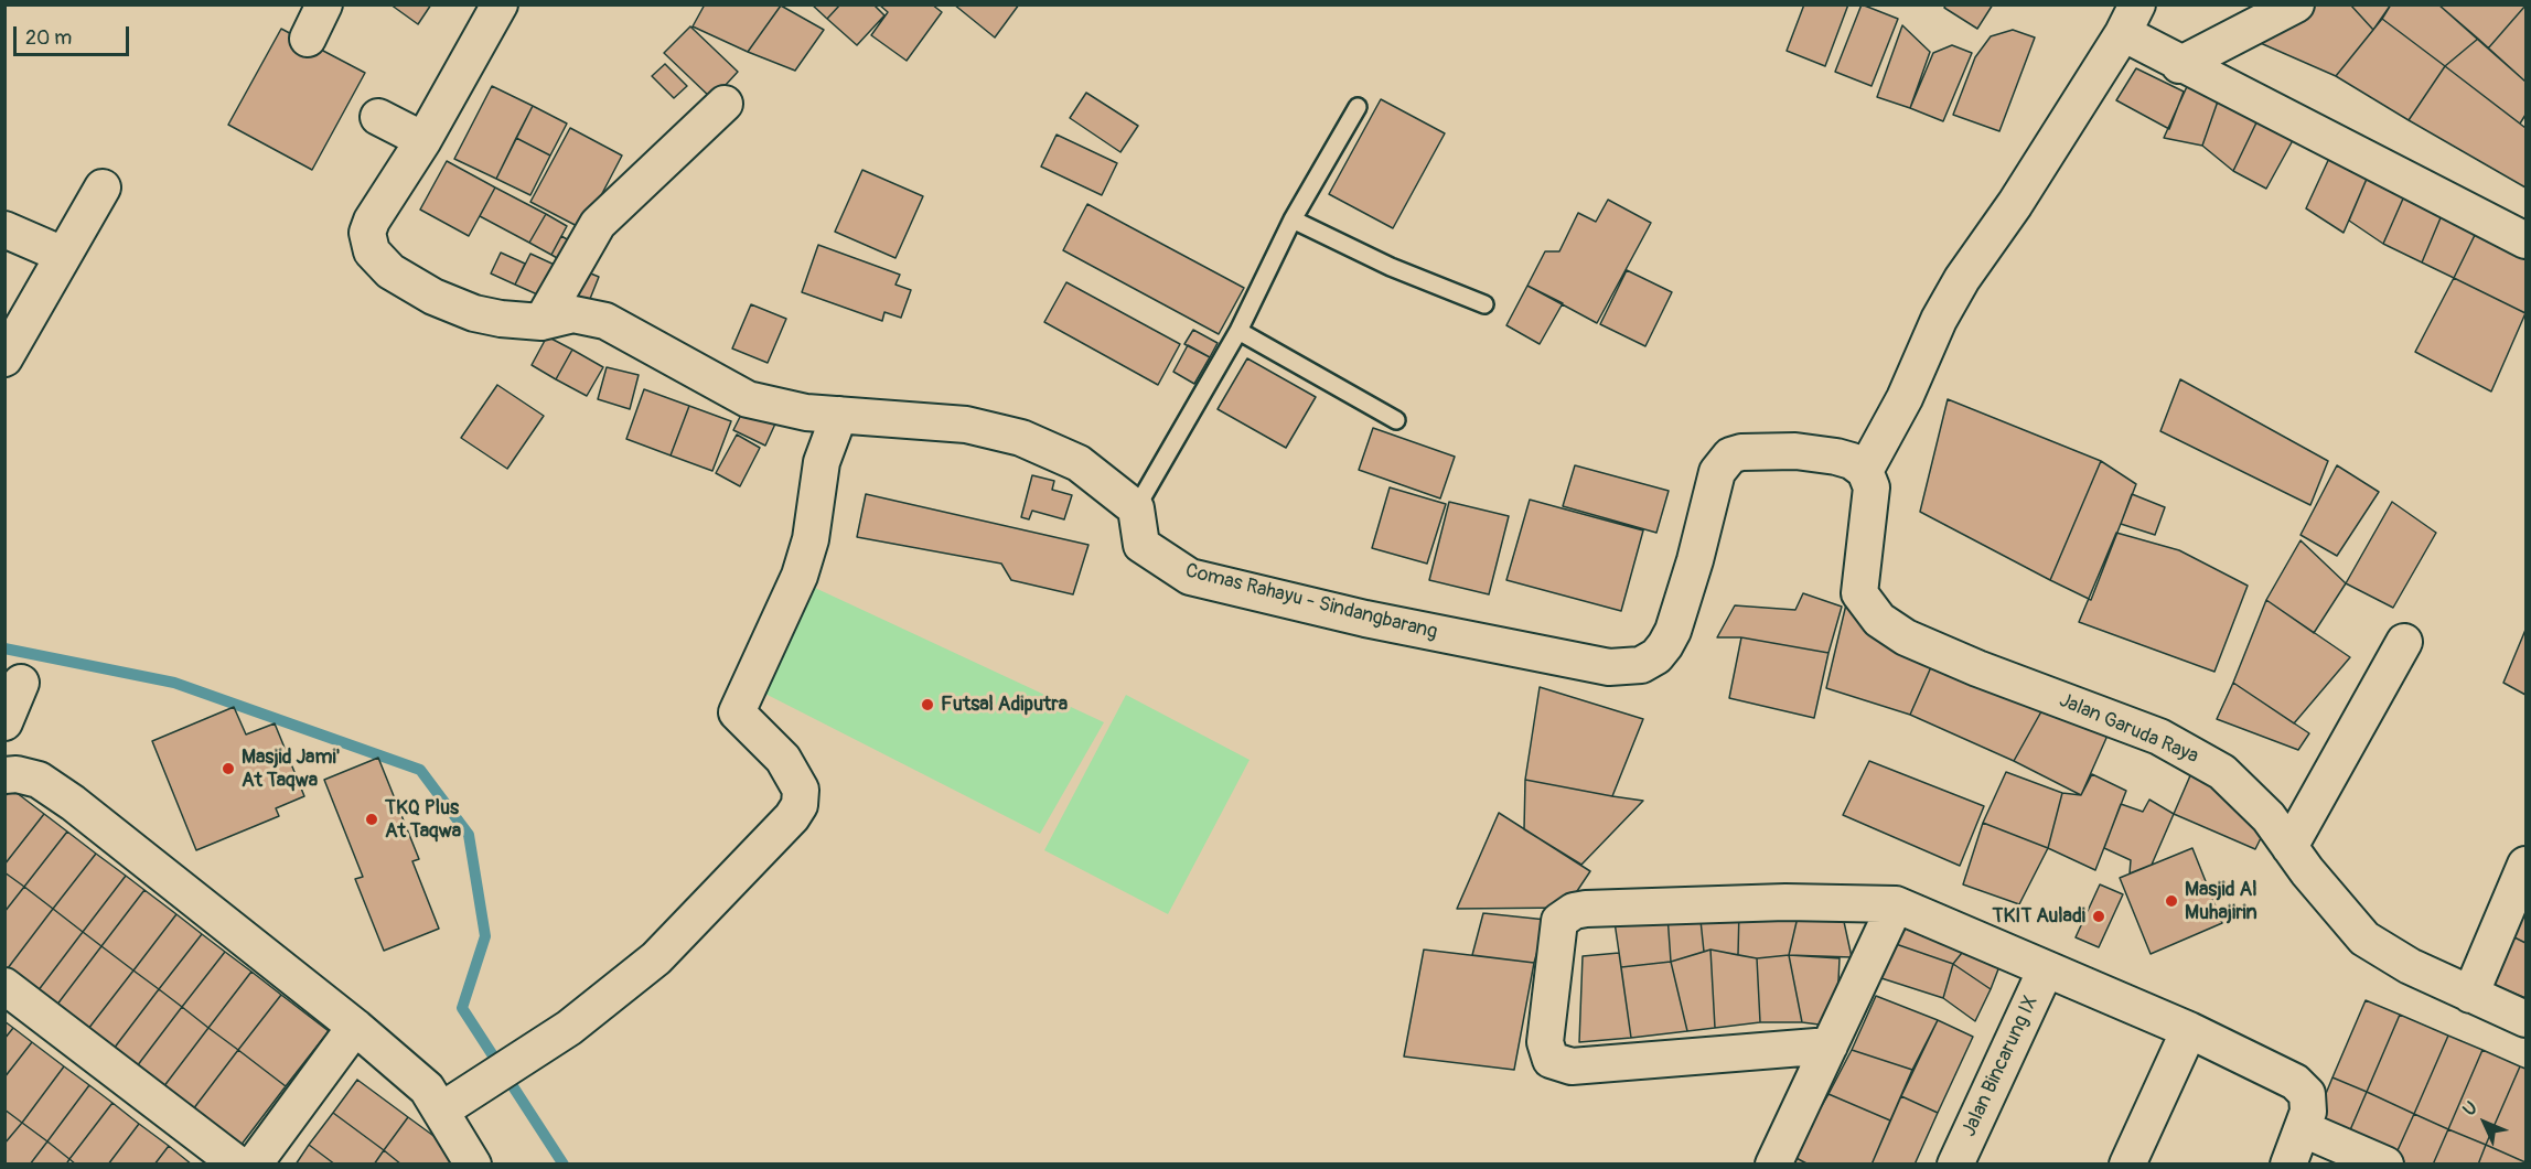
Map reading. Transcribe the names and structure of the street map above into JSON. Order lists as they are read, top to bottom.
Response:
{
  "streets": {
    "street": ["Comas Rahayu - Sindangbarang", "Jalan Garuda Raya", "Jalan Bincarung IX"]
  },
  "crossings": [
    ["Comas Rahayu - Sindangbarang", "Jalan Garuda Raya"]
  ],
  "places": [
    "Futsal Adiputra",
    "Masjid Jami' At Taqwa",
    "TKQ Plus At Taqwa",
    "Masjid Al Muhajirin",
    "TKIT Auladi"
  ],
  "scale_bar": "20 m",
  "north": "top left"
}
